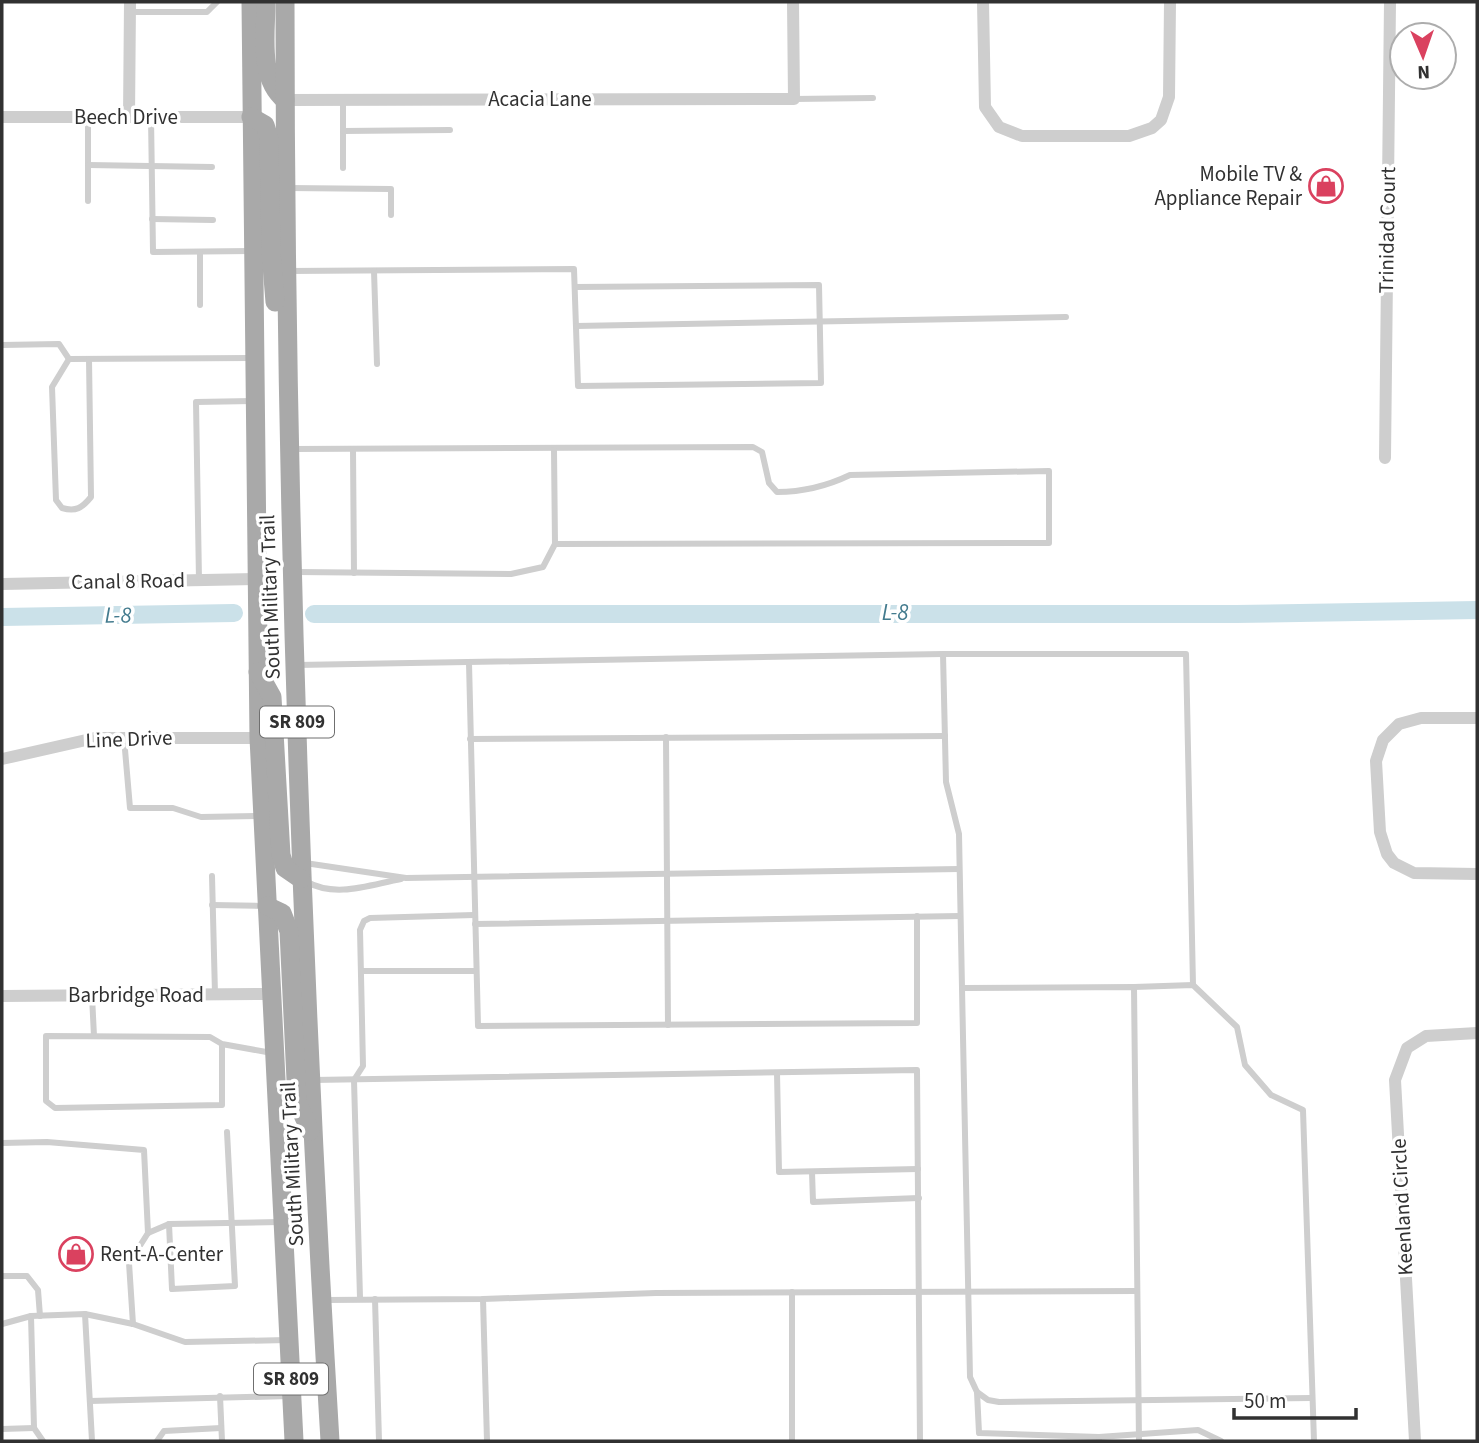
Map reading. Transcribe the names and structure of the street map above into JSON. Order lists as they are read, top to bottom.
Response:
{
  "streets": {
    "main road": ["South Military Trail", "SR 809"],
    "street": [
      "Acacia Lane",
      "Beech Drive",
      "Trinidad Court",
      "Canal 8 Road",
      "Line Drive",
      "Barbridge Road",
      "Keenland Circle"
    ]
  },
  "crossings": [
    ["Acacia Lane", "South Military Trail"],
    ["Beech Drive", "South Military Trail"],
    ["Canal 8 Road", "South Military Trail"],
    ["South Military Trail", "Line Drive"],
    ["South Military Trail", "Barbridge Road"]
  ],
  "water": ["L-8"],
  "places": {
    "shop": ["Mobile TV & Appliance Repair", "Rent-A-Center"]
  },
  "scale_bar": "50 m",
  "north": "bottom"
}
